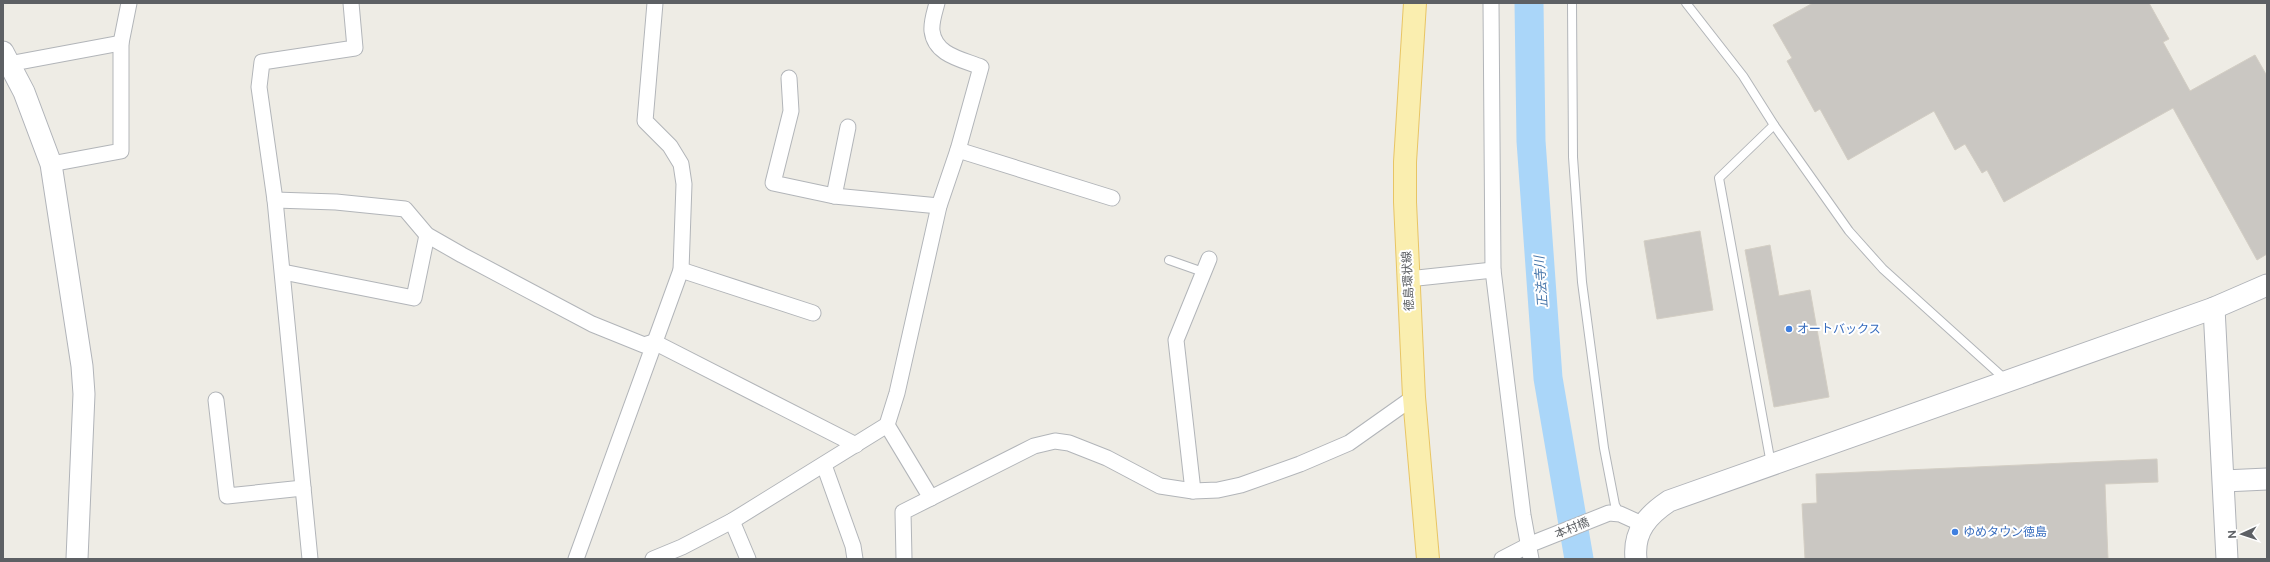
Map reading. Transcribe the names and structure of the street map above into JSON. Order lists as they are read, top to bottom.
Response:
{
  "streets": {
    "main road": ["徳島環状線"],
    "street": ["本村橋"]
  },
  "water": ["正法寺川"],
  "places": ["オートバックス", "ゆめタウン徳島"],
  "north": "left"
}
